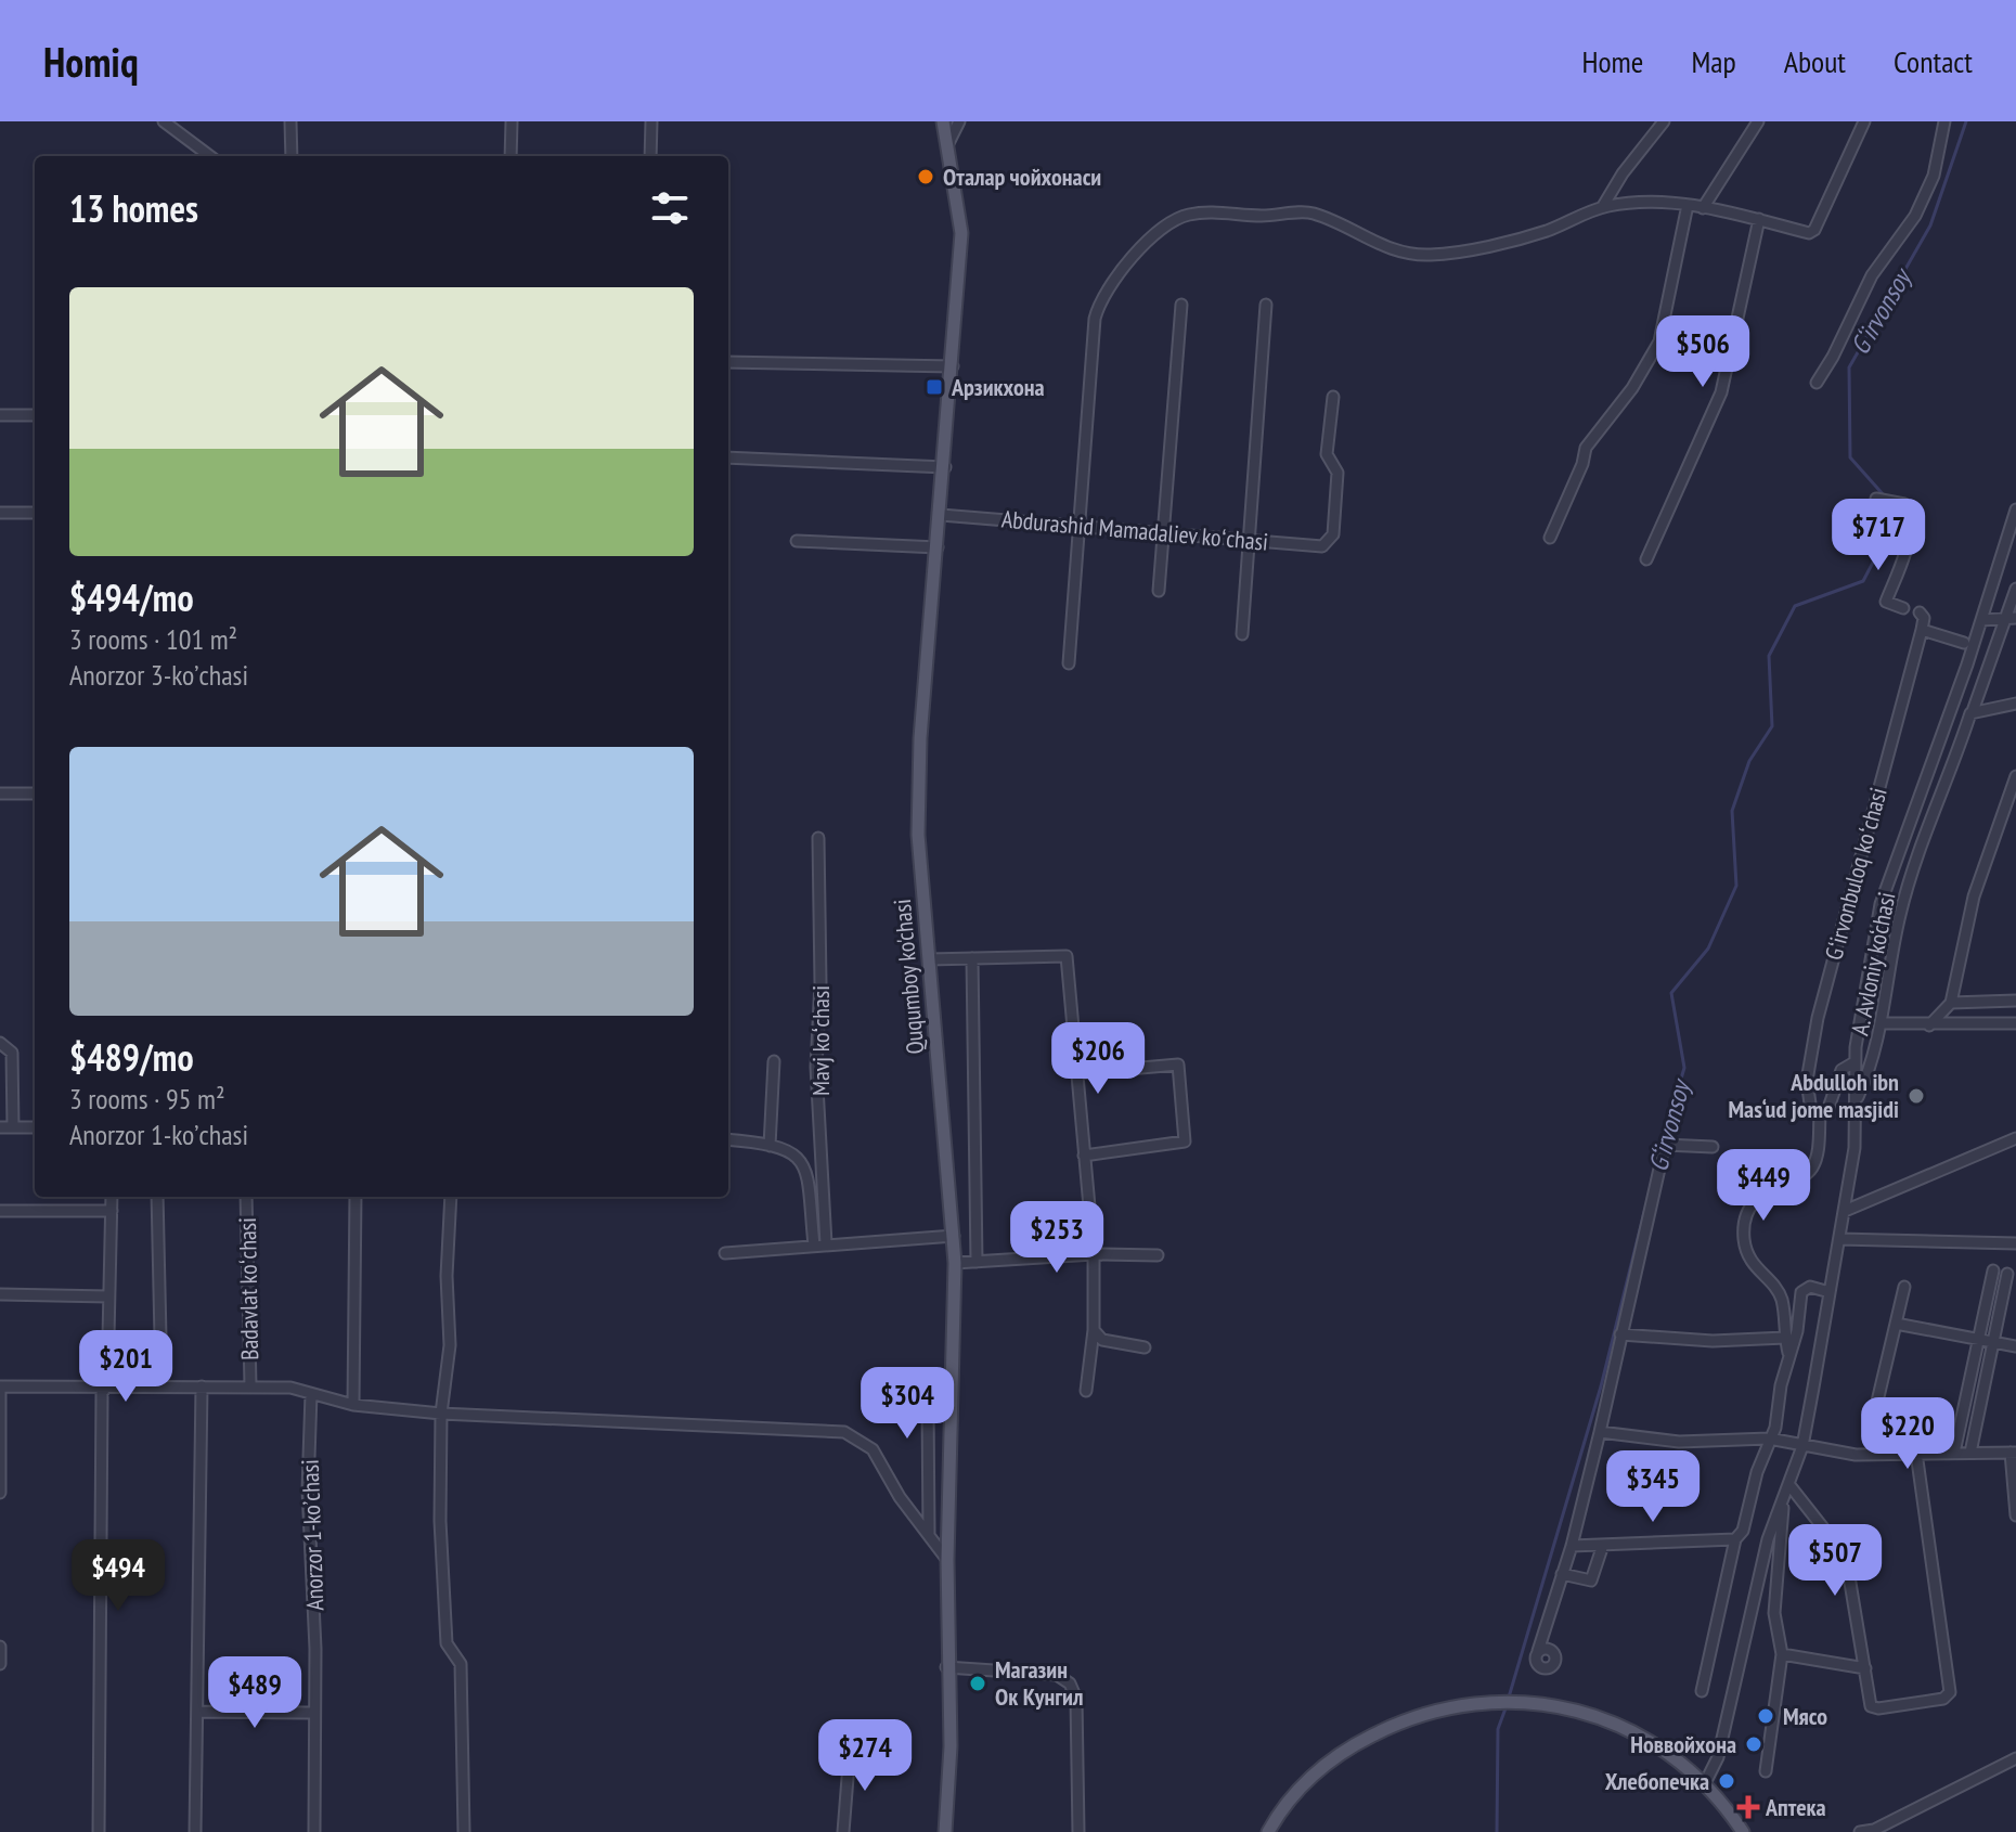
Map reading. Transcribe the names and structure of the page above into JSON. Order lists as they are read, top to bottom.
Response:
{
  "streets": {
    "main road": ["Ququmboy ko'chasi"],
    "street": [
      "Abdurashid Mamadaliev koʻchasi",
      "Gʻirvonbuloq koʻchasi",
      "A. Avloniy ko‘chasi",
      "Mavj koʻchasi",
      "Badavlat koʻchasi",
      "Аnorzor 1-koʼchasi"
    ]
  },
  "crossings": [
    ["Abdurashid Mamadaliev koʻchasi", "Ququmboy ko'chasi"],
    ["Gʻirvonbuloq koʻchasi", "A. Avloniy ko‘chasi"]
  ],
  "water": ["G‘irvonsoy"],
  "places": {
    "other": [
      "Оталар чойхонаси",
      "Abdulloh ibn Mas‘ud jome masjidi",
      "Магазин Ок Кунгил",
      "Мясо",
      "Новвойхона",
      "Хлебопечка"
    ],
    "transit": ["Арзикхона"],
    "health": ["Аптека"]
  },
  "page": {
    "header": "Homiq",
    "nav": [
      "Home",
      "Map",
      "About",
      "Contact"
    ],
    "heading": "13 homes",
    "list": [
      {
        "name": "$494/mo",
        "note": "3 rooms · 101 m² · Аnorzor 3-koʼchasi"
      },
      {
        "name": "$489/mo",
        "note": "3 rooms · 95 m² · Аnorzor 1-koʼchasi"
      }
    ],
    "price": [
      "$506",
      "$717",
      "$206",
      "$449",
      "$253",
      "$201",
      "$304",
      "$220",
      "$345",
      "$507",
      "$494",
      "$489",
      "$274"
    ]
  }
}
